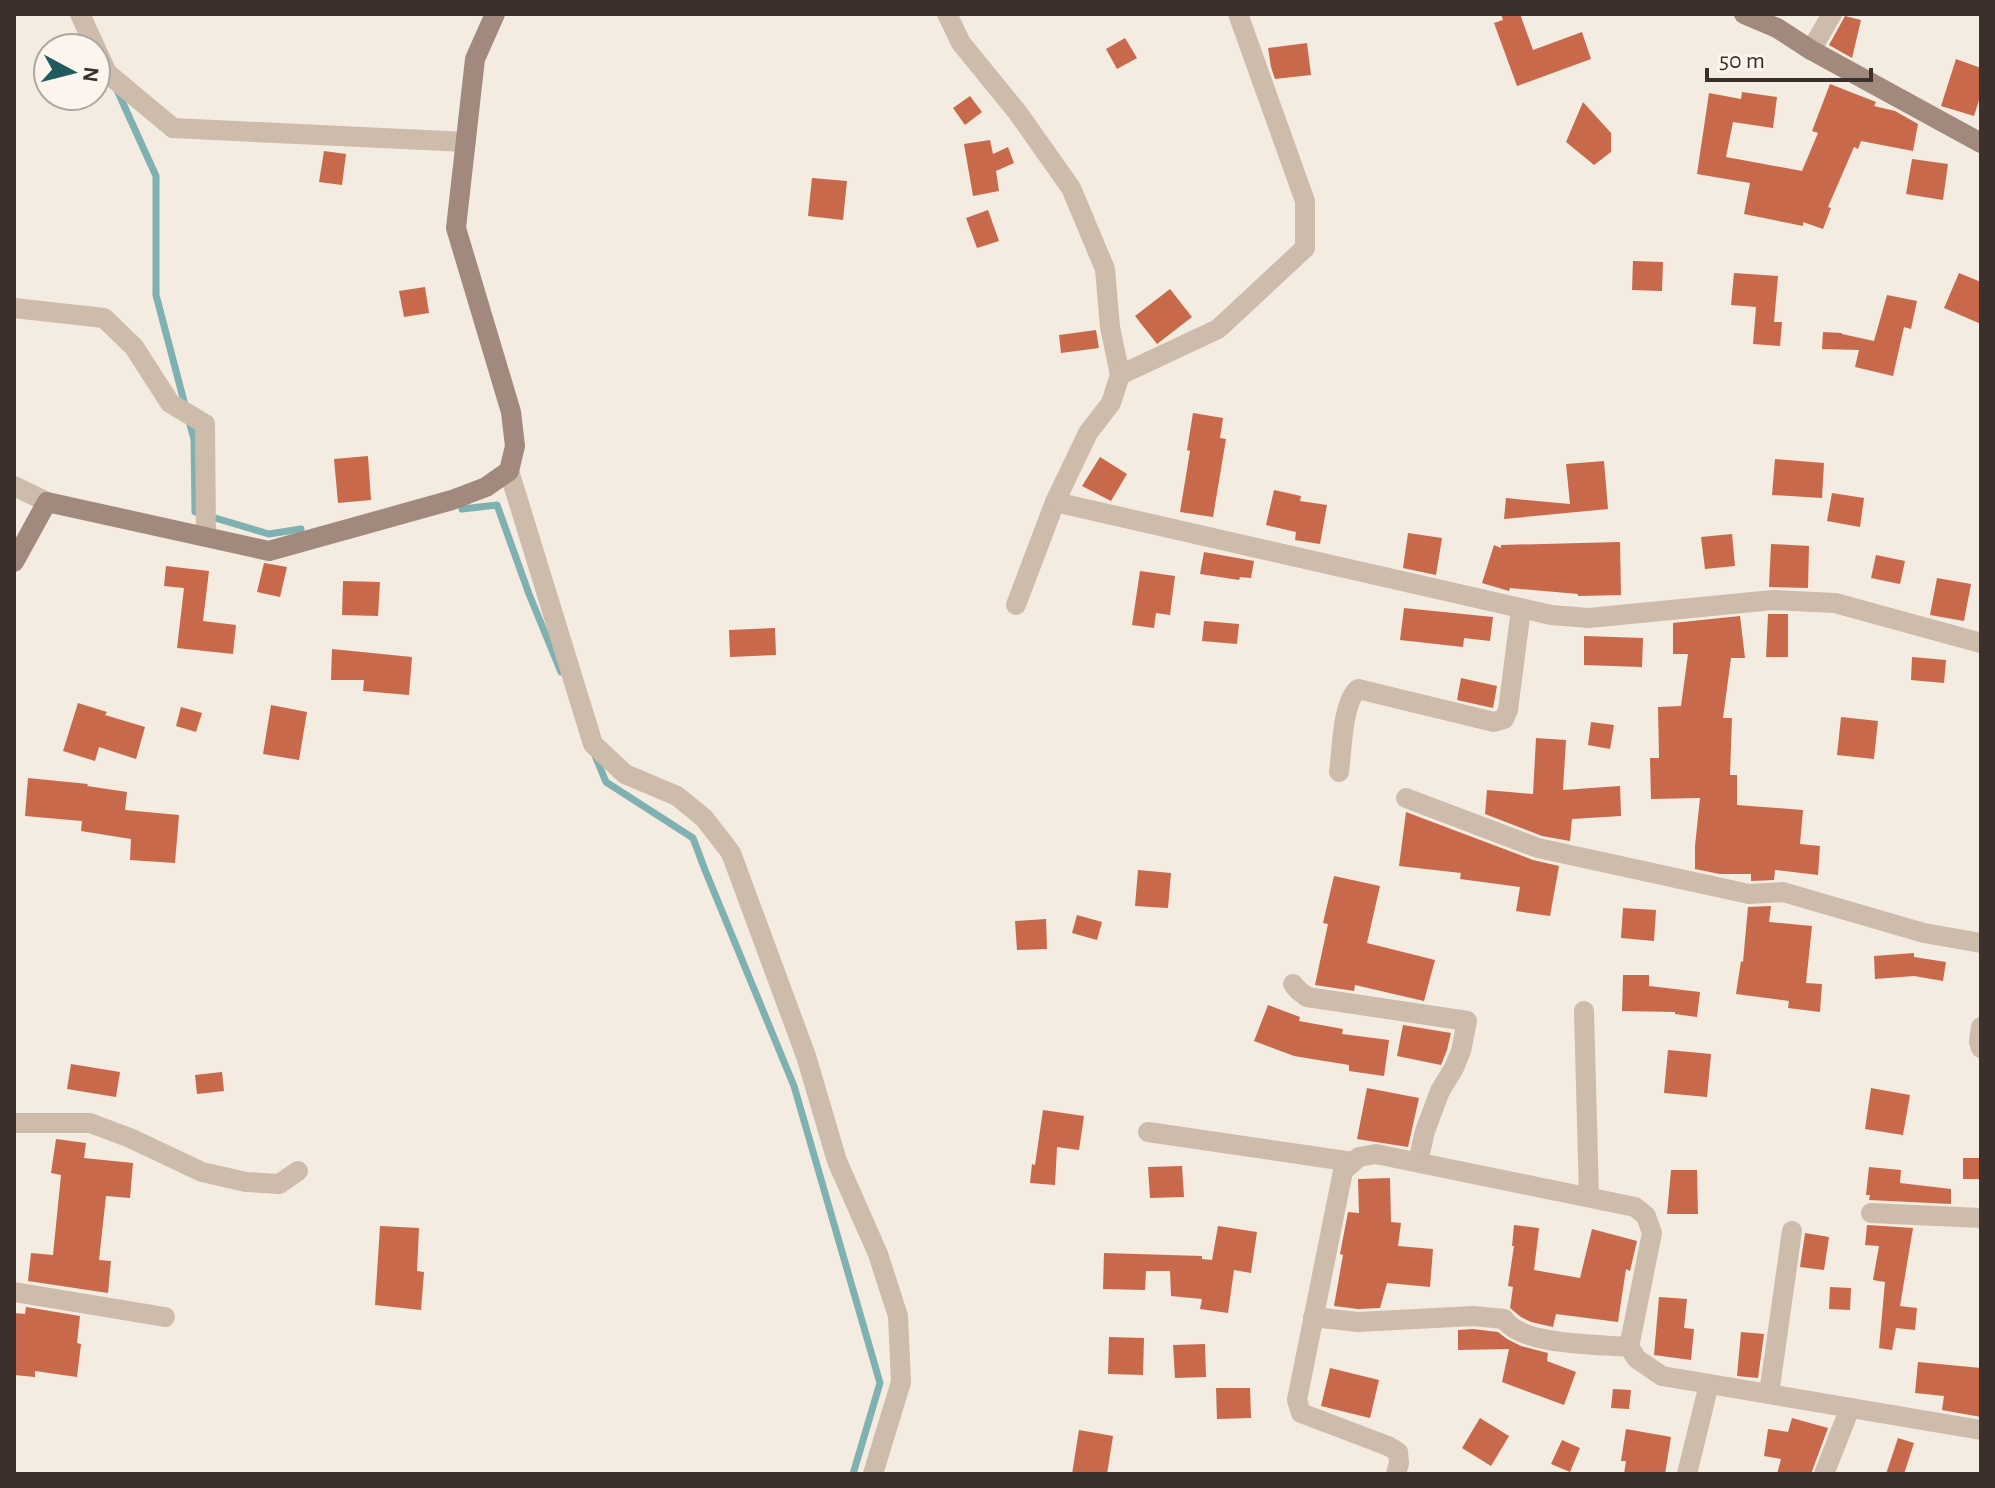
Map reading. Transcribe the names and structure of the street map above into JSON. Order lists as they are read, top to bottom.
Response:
{
  "scale_bar": "50 m",
  "north": "right"
}
